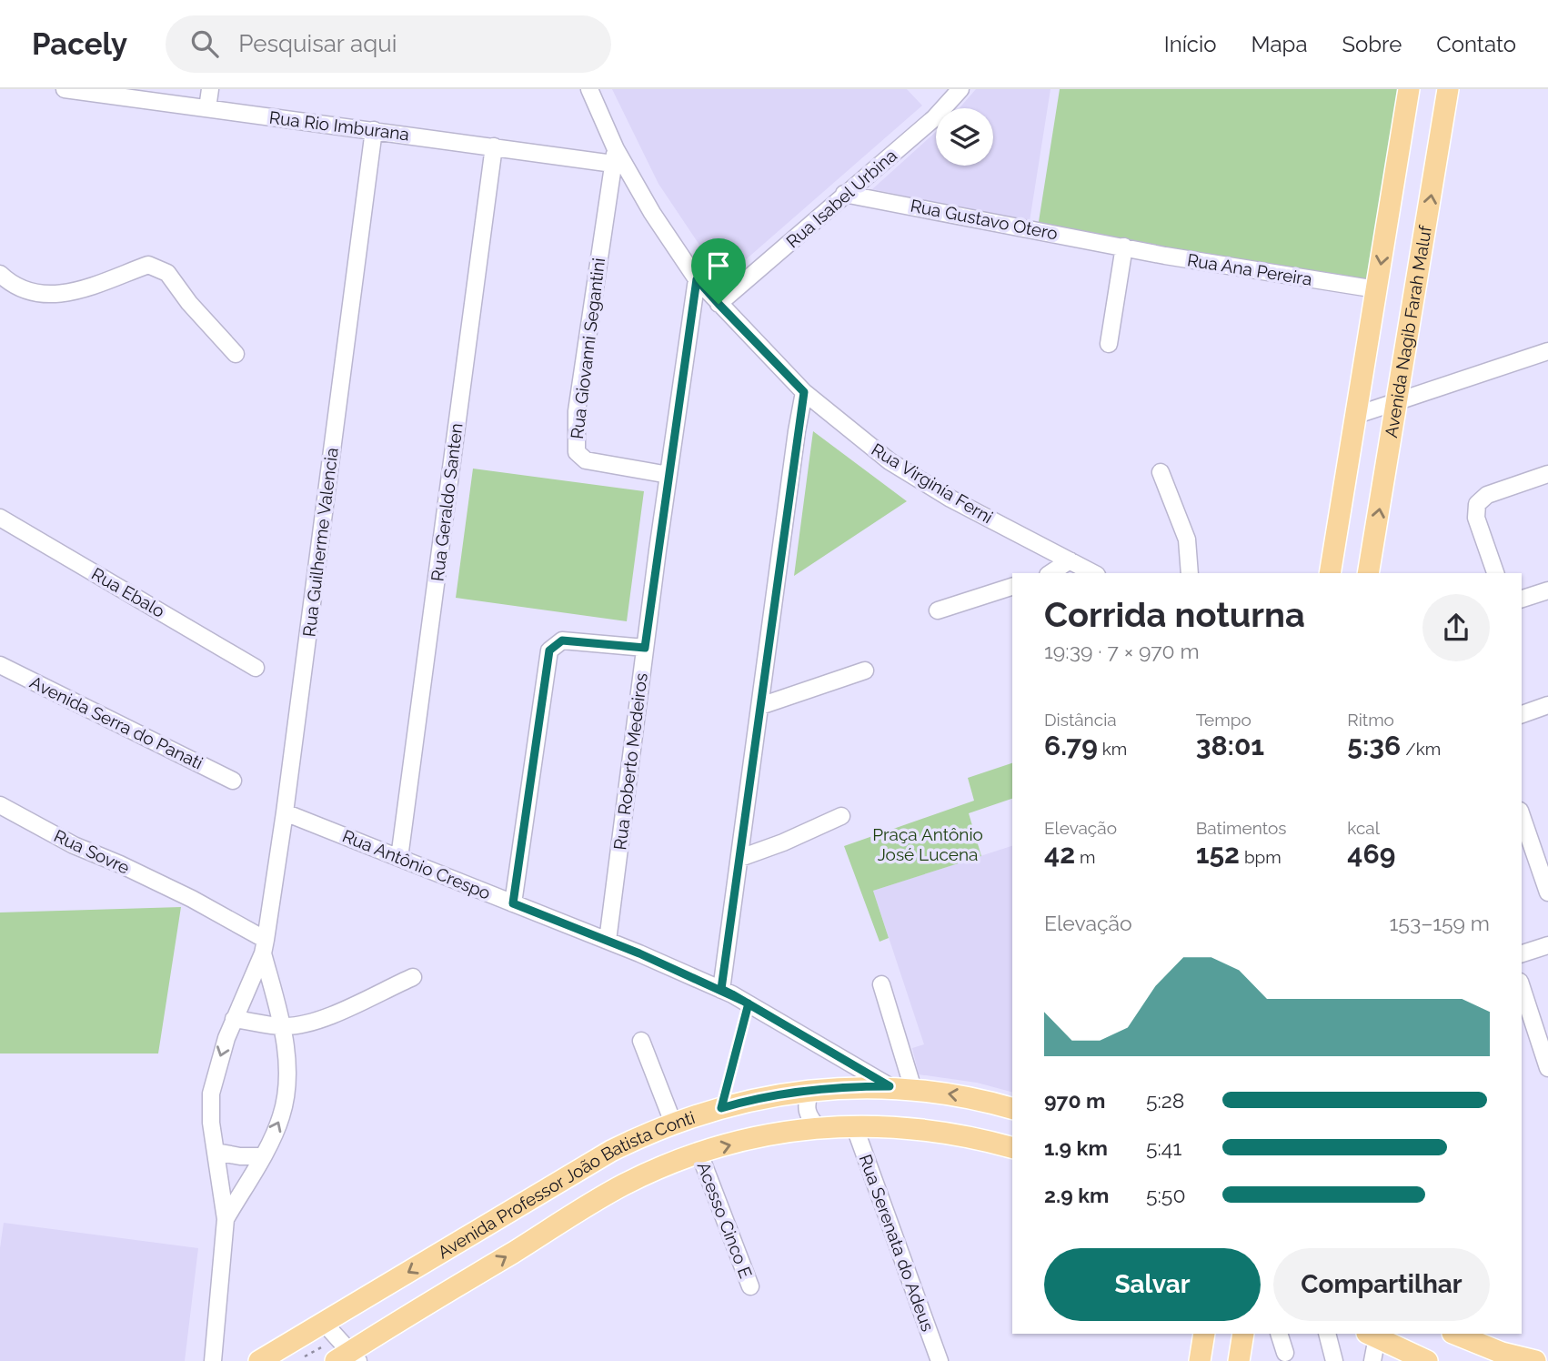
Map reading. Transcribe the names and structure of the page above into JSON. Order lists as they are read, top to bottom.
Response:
{
  "streets": {
    "main road": ["Avenida Nagib Farah Maluf", "Avenida Professor João Batista Conti"],
    "street": [
      "Rua Rio Imburana",
      "Rua Isabel Urbina",
      "Rua Gustavo Otero",
      "Rua Ana Pereira",
      "Rua Giovanni Segantini",
      "Rua Virginía Ferni",
      "Rua Geraldo Santen",
      "Rua Guilherme Valencia",
      "Rua Ebalo",
      "Avenida Serra do Panati",
      "Rua Roberto Medeiros",
      "Rua Sovre",
      "Rua Antônio Crespo",
      "Acesso Cinco E",
      "Rua Serenata do Adeus"
    ]
  },
  "crossings": [
    ["Rua Rio Imburana", "Rua Giovanni Segantini"],
    ["Rua Rio Imburana", "Rua Virginía Ferni"],
    ["Rua Rio Imburana", "Rua Geraldo Santen"],
    ["Rua Rio Imburana", "Rua Guilherme Valencia"],
    ["Rua Isabel Urbina", "Rua Gustavo Otero"],
    ["Rua Isabel Urbina", "Rua Virginía Ferni"],
    ["Rua Gustavo Otero", "Rua Ana Pereira"],
    ["Rua Giovanni Segantini", "Rua Virginía Ferni"],
    ["Rua Giovanni Segantini", "Rua Roberto Medeiros"],
    ["Rua Virginía Ferni", "Rua Roberto Medeiros"],
    ["Rua Geraldo Santen", "Rua Antônio Crespo"],
    ["Rua Guilherme Valencia", "Rua Sovre"],
    ["Rua Guilherme Valencia", "Rua Antônio Crespo"],
    ["Rua Roberto Medeiros", "Rua Antônio Crespo"],
    ["Rua Antônio Crespo", "Avenida Professor João Batista Conti"],
    ["Avenida Professor João Batista Conti", "Acesso Cinco E"],
    ["Avenida Professor João Batista Conti", "Rua Serenata do Adeus"]
  ],
  "parks": ["Praça Antônio José Lucena"],
  "page": {
    "header": "Pacely",
    "search": "Pesquisar aqui",
    "nav": [
      "Início",
      "Mapa",
      "Sobre",
      "Contato"
    ],
    "heading": ["Corrida noturna", "19:39 · 7 × 970 m"],
    "stats": [
      ["Distância", "6.79 km"],
      ["Tempo", "38:01"],
      ["Ritmo", "5:36 /km"],
      ["Elevação", "42 m"],
      ["Batimentos", "152 bpm"],
      ["kcal", "469"]
    ],
    "chart": ["Elevação", "153–159 m"],
    "list": [
      {
        "name": "970 m",
        "note": "5:28"
      },
      {
        "name": "1.9 km",
        "note": "5:41"
      },
      {
        "name": "2.9 km",
        "note": "5:50"
      }
    ],
    "buttons": ["Salvar", "Compartilhar"]
  }
}
